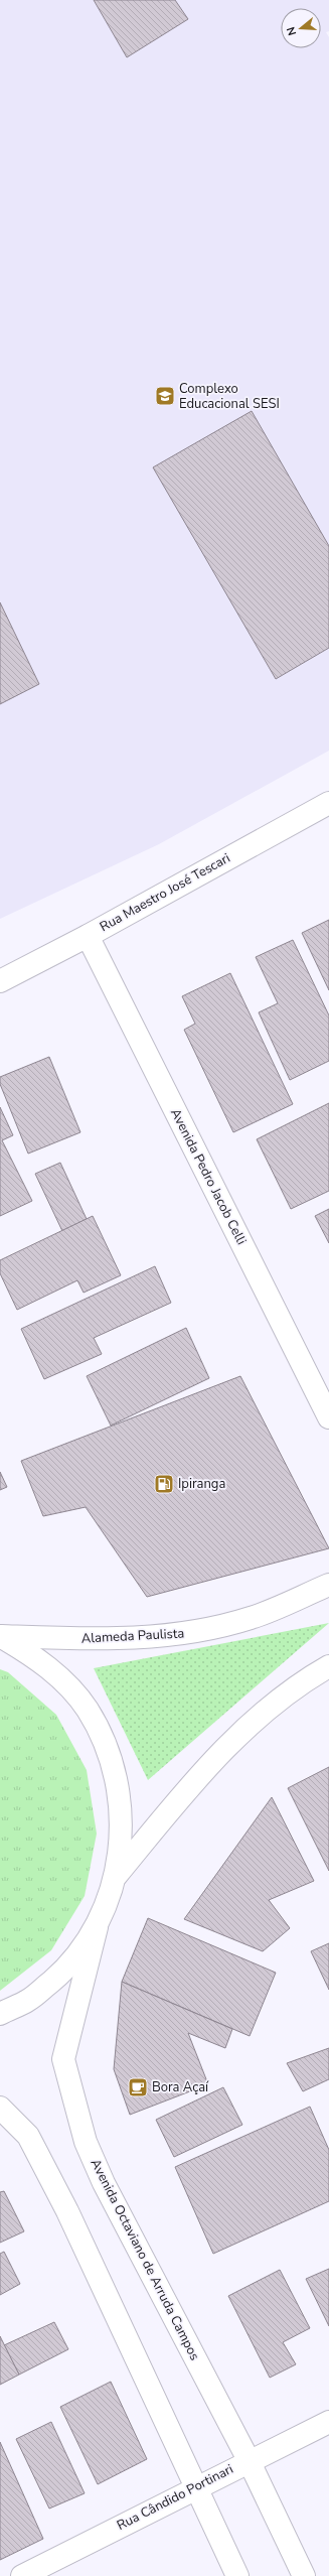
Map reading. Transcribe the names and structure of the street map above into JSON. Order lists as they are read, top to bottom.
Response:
{
  "streets": {
    "street": [
      "Rua Maestro José Tescari",
      "Avenida Pedro Jacob Celli",
      "Alameda Paulista",
      "Avenida Octaviano de Arruda Campos",
      "Rua Cândido Portinari"
    ]
  },
  "crossings": [
    ["Rua Maestro José Tescari", "Avenida Pedro Jacob Celli"],
    ["Avenida Octaviano de Arruda Campos", "Rua Cândido Portinari"]
  ],
  "places": {
    "school or university": ["Complexo Educacional SESI"],
    "fuel station": ["Ipiranga"],
    "cafe": ["Bora Açaí"]
  },
  "north": "left"
}
